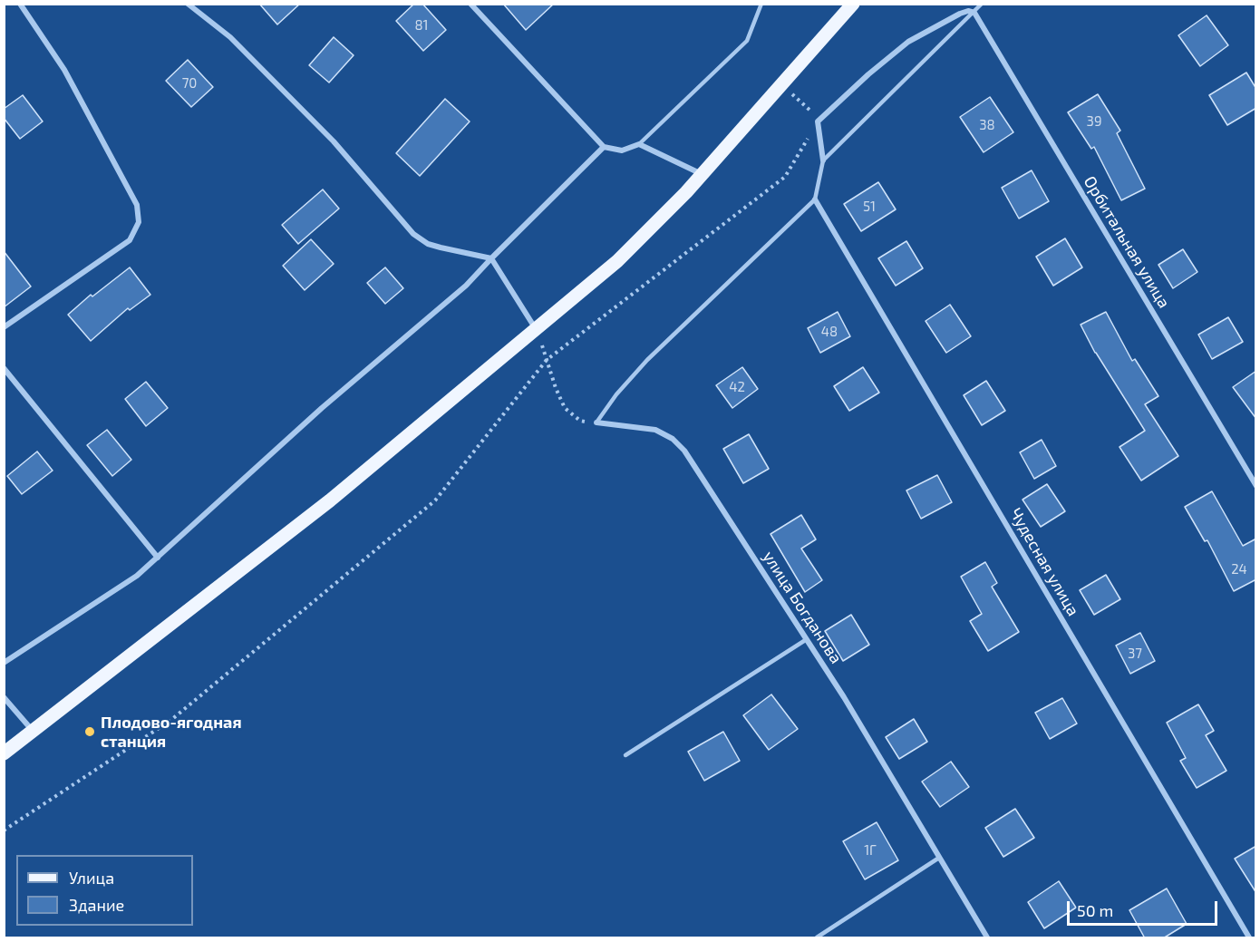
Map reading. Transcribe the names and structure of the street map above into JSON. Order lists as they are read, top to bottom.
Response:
{
  "streets": {
    "street": ["Орбитальная улица", "Чудесная улица", "улица Богданова"]
  },
  "places": ["Плодово-ягодная станция"],
  "house_numbers": [
    "81",
    "70",
    "39",
    "38",
    "51",
    "48",
    "42",
    "24",
    "37",
    "1Г"
  ],
  "legend": ["Улица", "Здание"],
  "scale_bar": "50 m"
}
